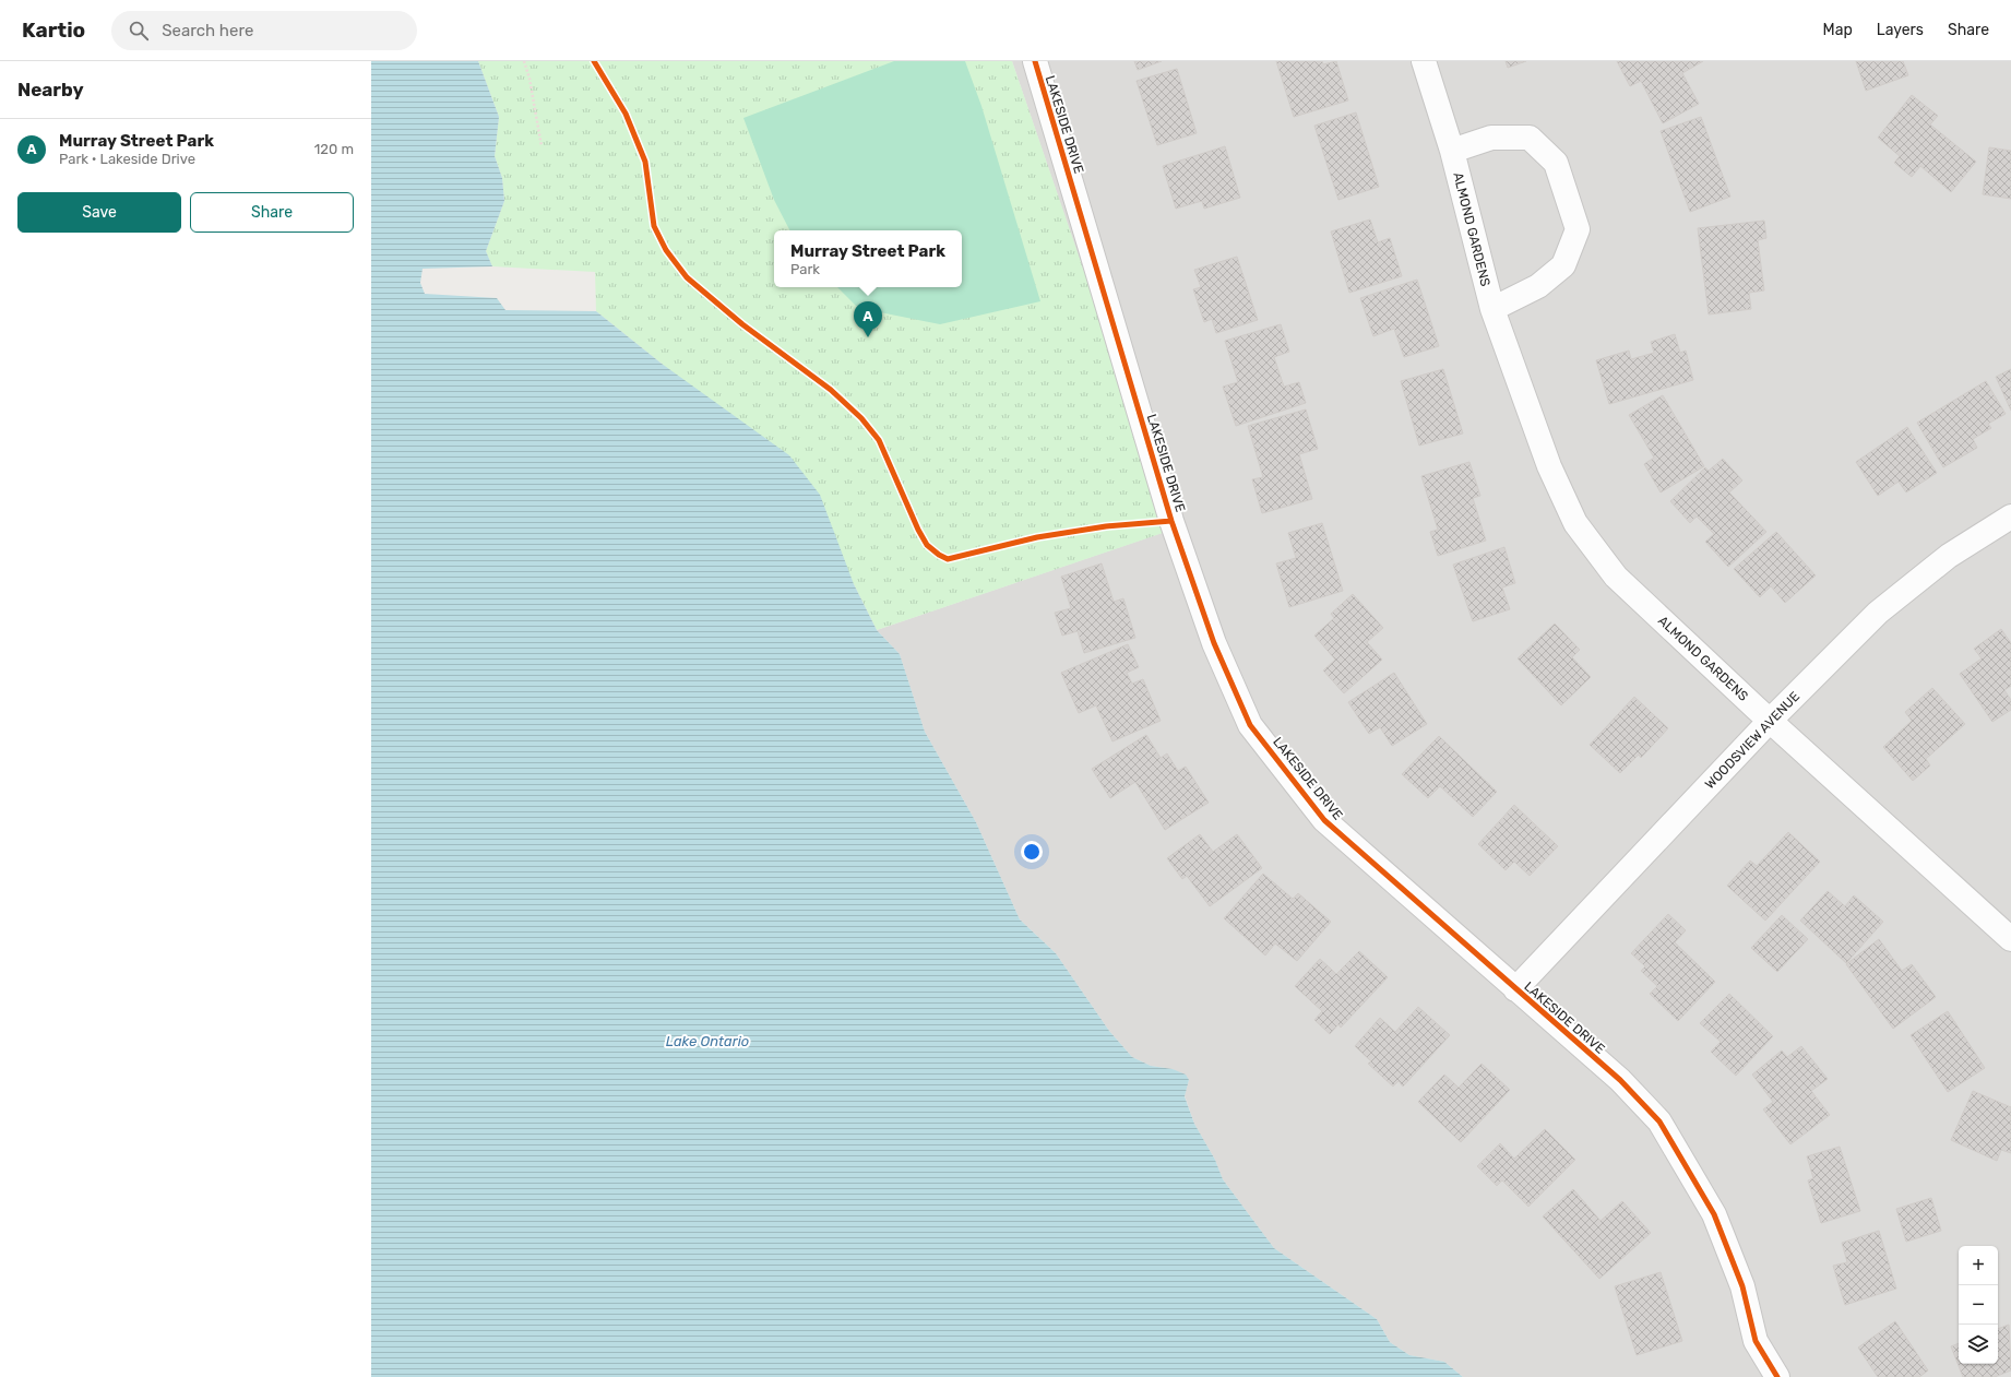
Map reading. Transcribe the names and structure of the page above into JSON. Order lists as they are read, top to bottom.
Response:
{
  "streets": {
    "street": ["LAKESIDE DRIVE", "ALMOND GARDENS", "WOODSVIEW AVENUE"]
  },
  "crossings": [
    ["LAKESIDE DRIVE", "WOODSVIEW AVENUE"],
    ["ALMOND GARDENS", "WOODSVIEW AVENUE"]
  ],
  "water": ["Lake Ontario"],
  "page": {
    "header": "Kartio",
    "search": "Search here",
    "nav": ["Map", "Layers", "Share"],
    "heading": "Nearby",
    "list": [
      {
        "mark": "A",
        "name": "Murray Street Park",
        "note": "Park · Lakeside Drive",
        "value": "120 m"
      }
    ],
    "buttons": ["Save", "Share"],
    "popup": ["Murray Street Park", "Park"],
    "pins": "A",
    "map_buttons": ["+", "−"]
  }
}
